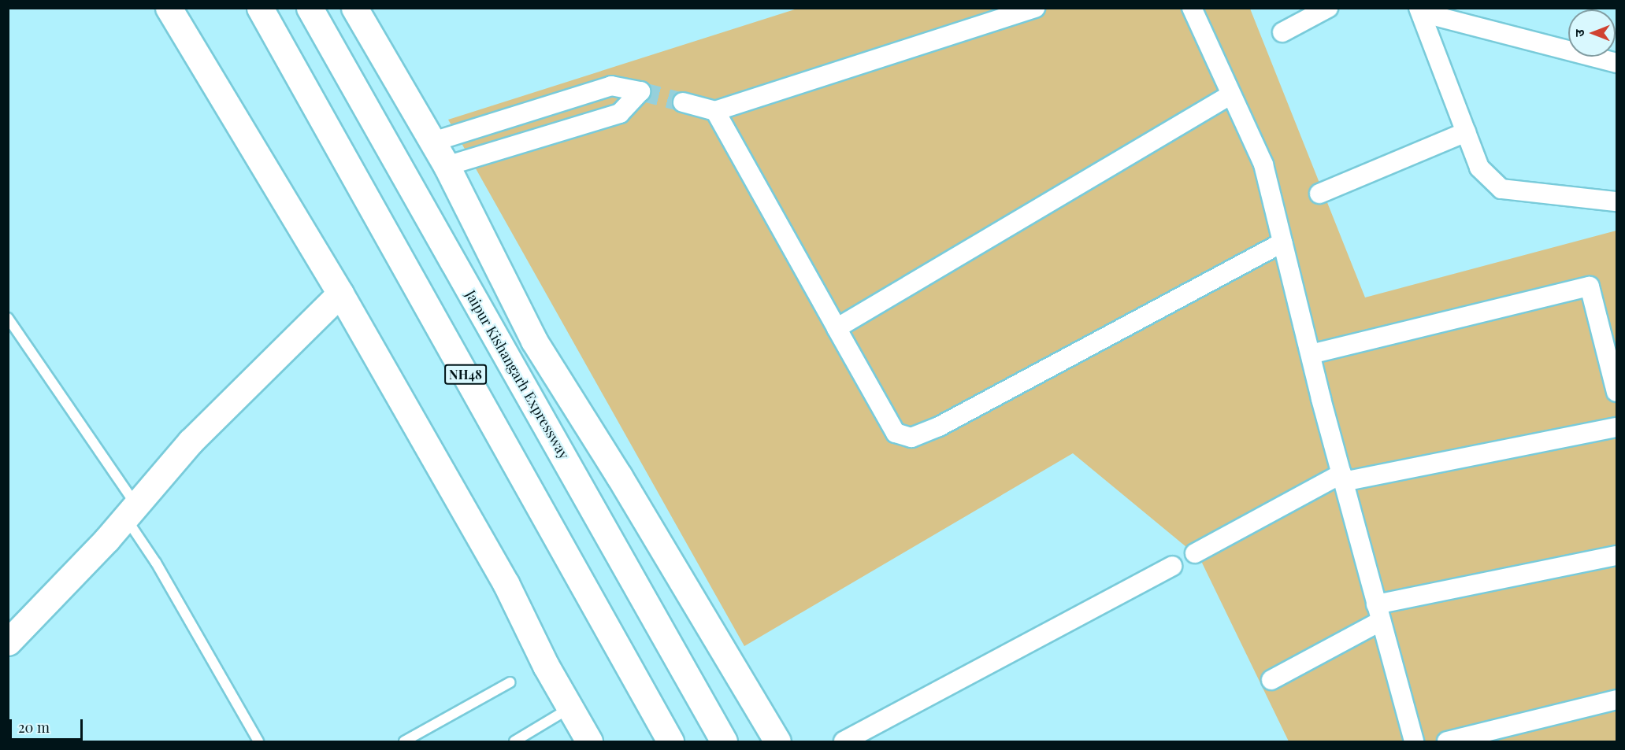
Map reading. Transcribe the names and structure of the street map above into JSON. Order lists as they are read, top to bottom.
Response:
{
  "streets": {
    "main road": ["NH48", "Jaipur Kishangarh Expressway"]
  },
  "scale_bar": "20 m",
  "north": "left"
}
